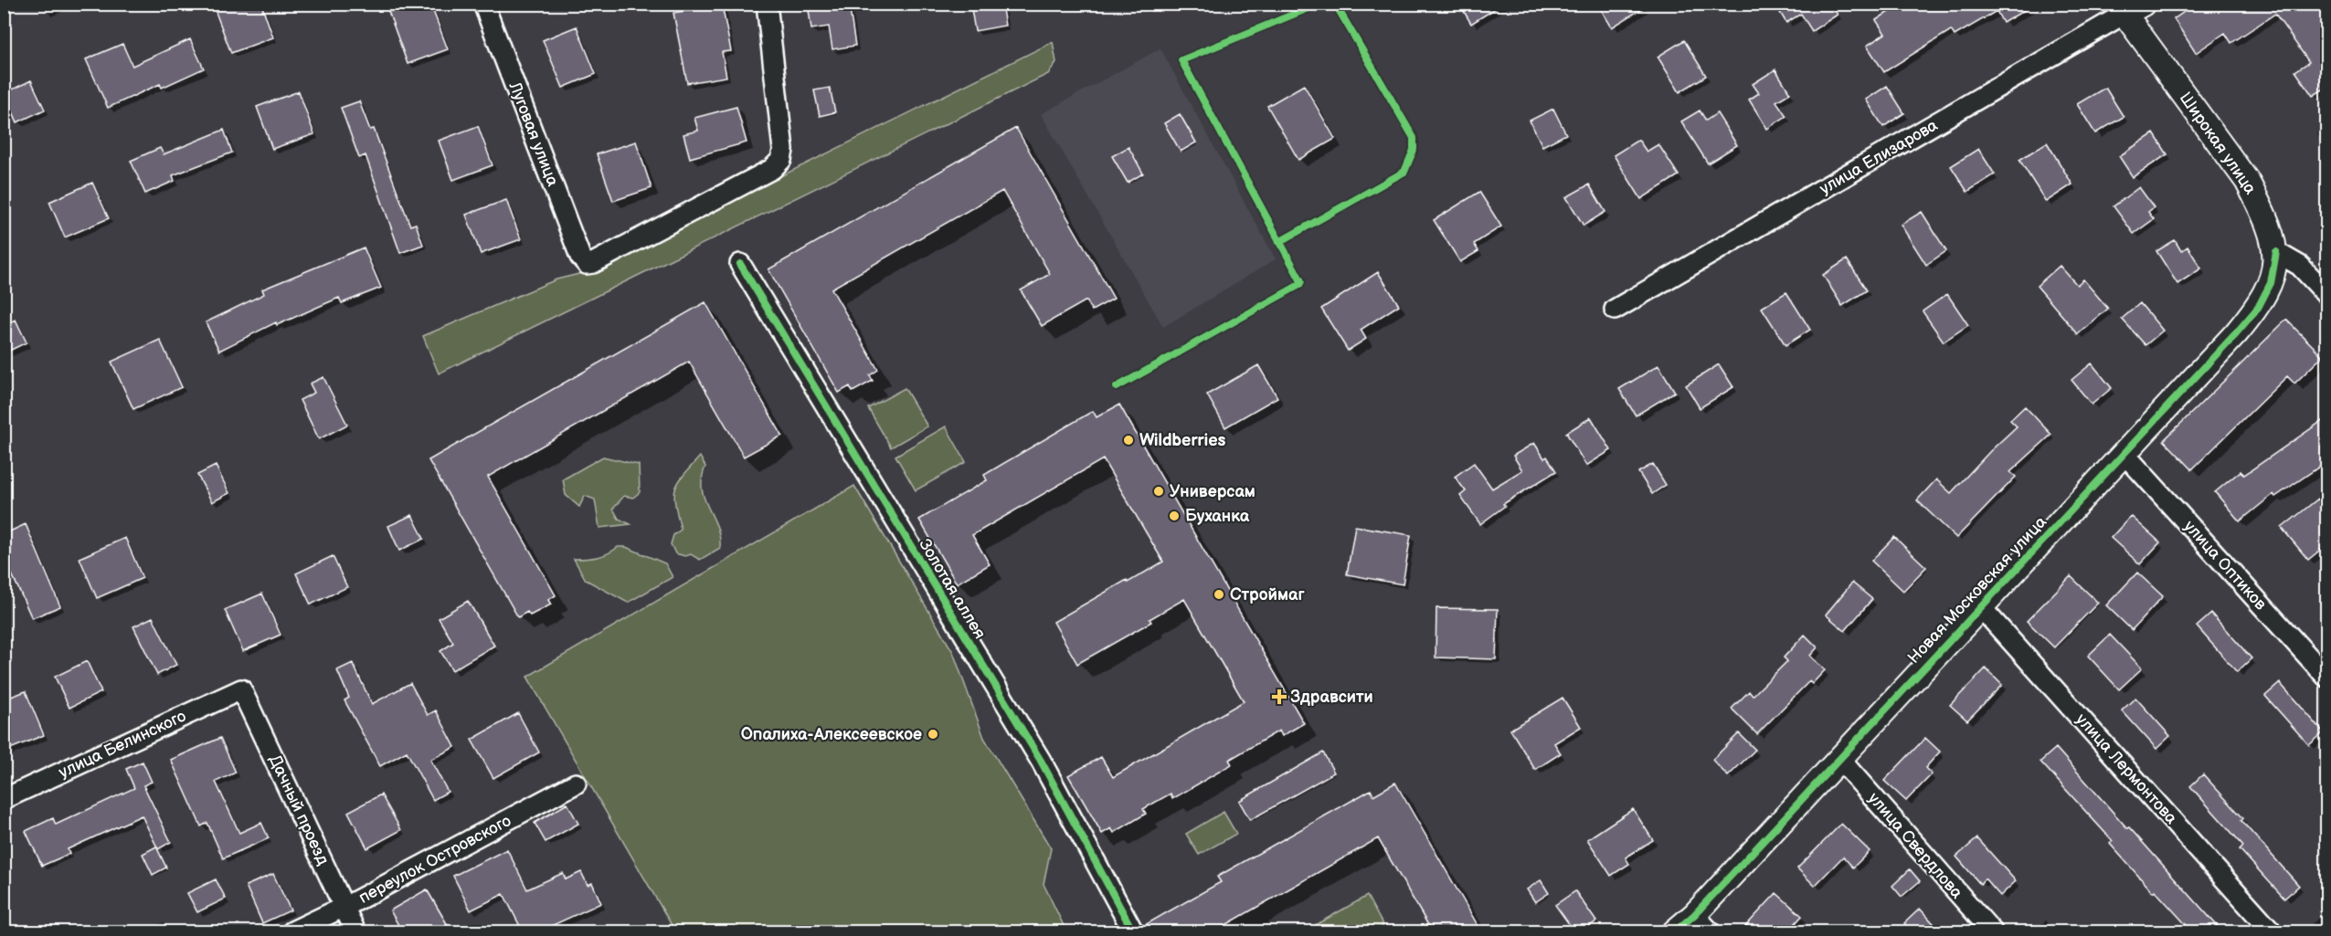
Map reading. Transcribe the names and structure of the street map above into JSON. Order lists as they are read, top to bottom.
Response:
{
  "streets": {
    "street": [
      "Луговая улица",
      "Широкая улица",
      "улица Елизарова",
      "улица Оптиков",
      "Золотая аллея",
      "Новая Московская улица",
      "улица Белинского",
      "улица Лермонтова",
      "Дачный проезд",
      "улица Свердлова",
      "переулок Островского"
    ]
  },
  "crossings": [
    ["Широкая улица", "улица Елизарова"],
    ["Широкая улица", "Новая Московская улица"],
    ["улица Оптиков", "Новая Московская улица"],
    ["Новая Московская улица", "улица Лермонтова"],
    ["Новая Московская улица", "улица Свердлова"],
    ["улица Белинского", "Дачный проезд"],
    ["Дачный проезд", "переулок Островского"]
  ],
  "places": {
    "other": [
      "Wildberries",
      "Универсам",
      "Буханка",
      "Строймаг",
      "Опалиха-Алексеевское"
    ],
    "health": ["Здравсити"]
  }
}
